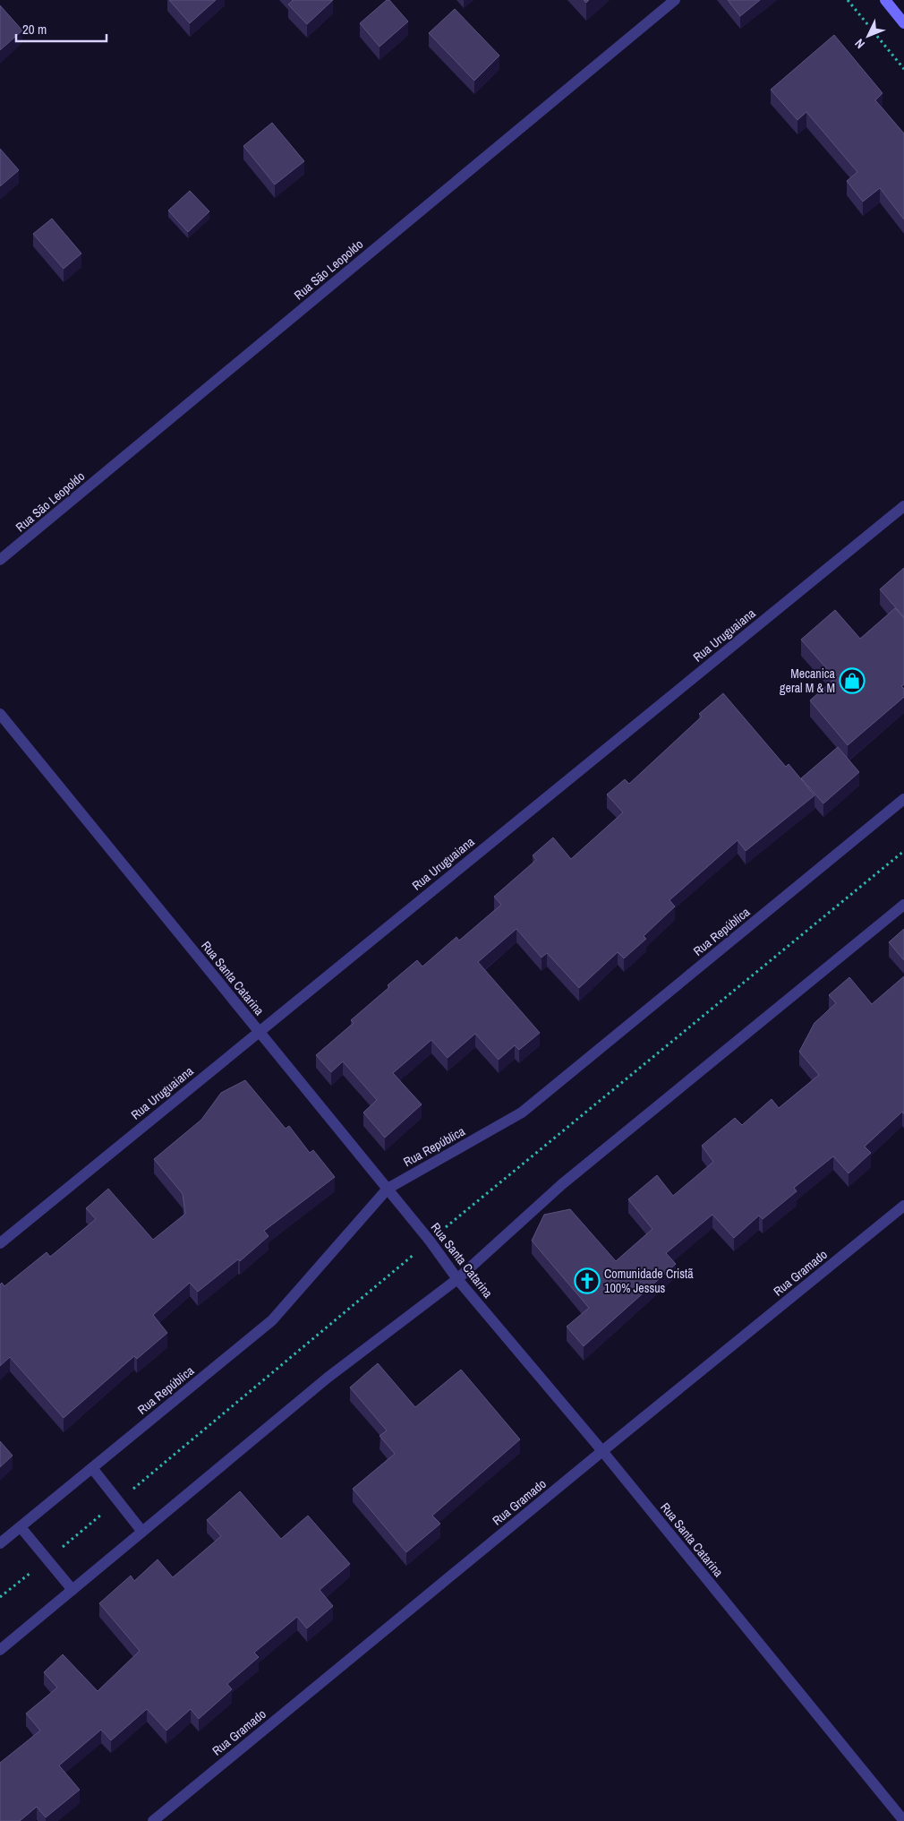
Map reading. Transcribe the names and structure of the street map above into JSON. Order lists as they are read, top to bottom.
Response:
{
  "streets": {
    "street": [
      "Rua São Leopoldo",
      "Rua Uruguaiana",
      "Rua República",
      "Rua Santa Catarina",
      "Rua Gramado"
    ]
  },
  "crossings": [
    ["Rua Uruguaiana", "Rua Santa Catarina"],
    ["Rua República", "Rua Santa Catarina"],
    ["Rua Santa Catarina", "Rua Gramado"]
  ],
  "places": {
    "shop": ["Mecanica geral M & M"],
    "church": ["Comunidade Cristã 100% Jessus"]
  },
  "scale_bar": "20 m",
  "north": "bottom left"
}
